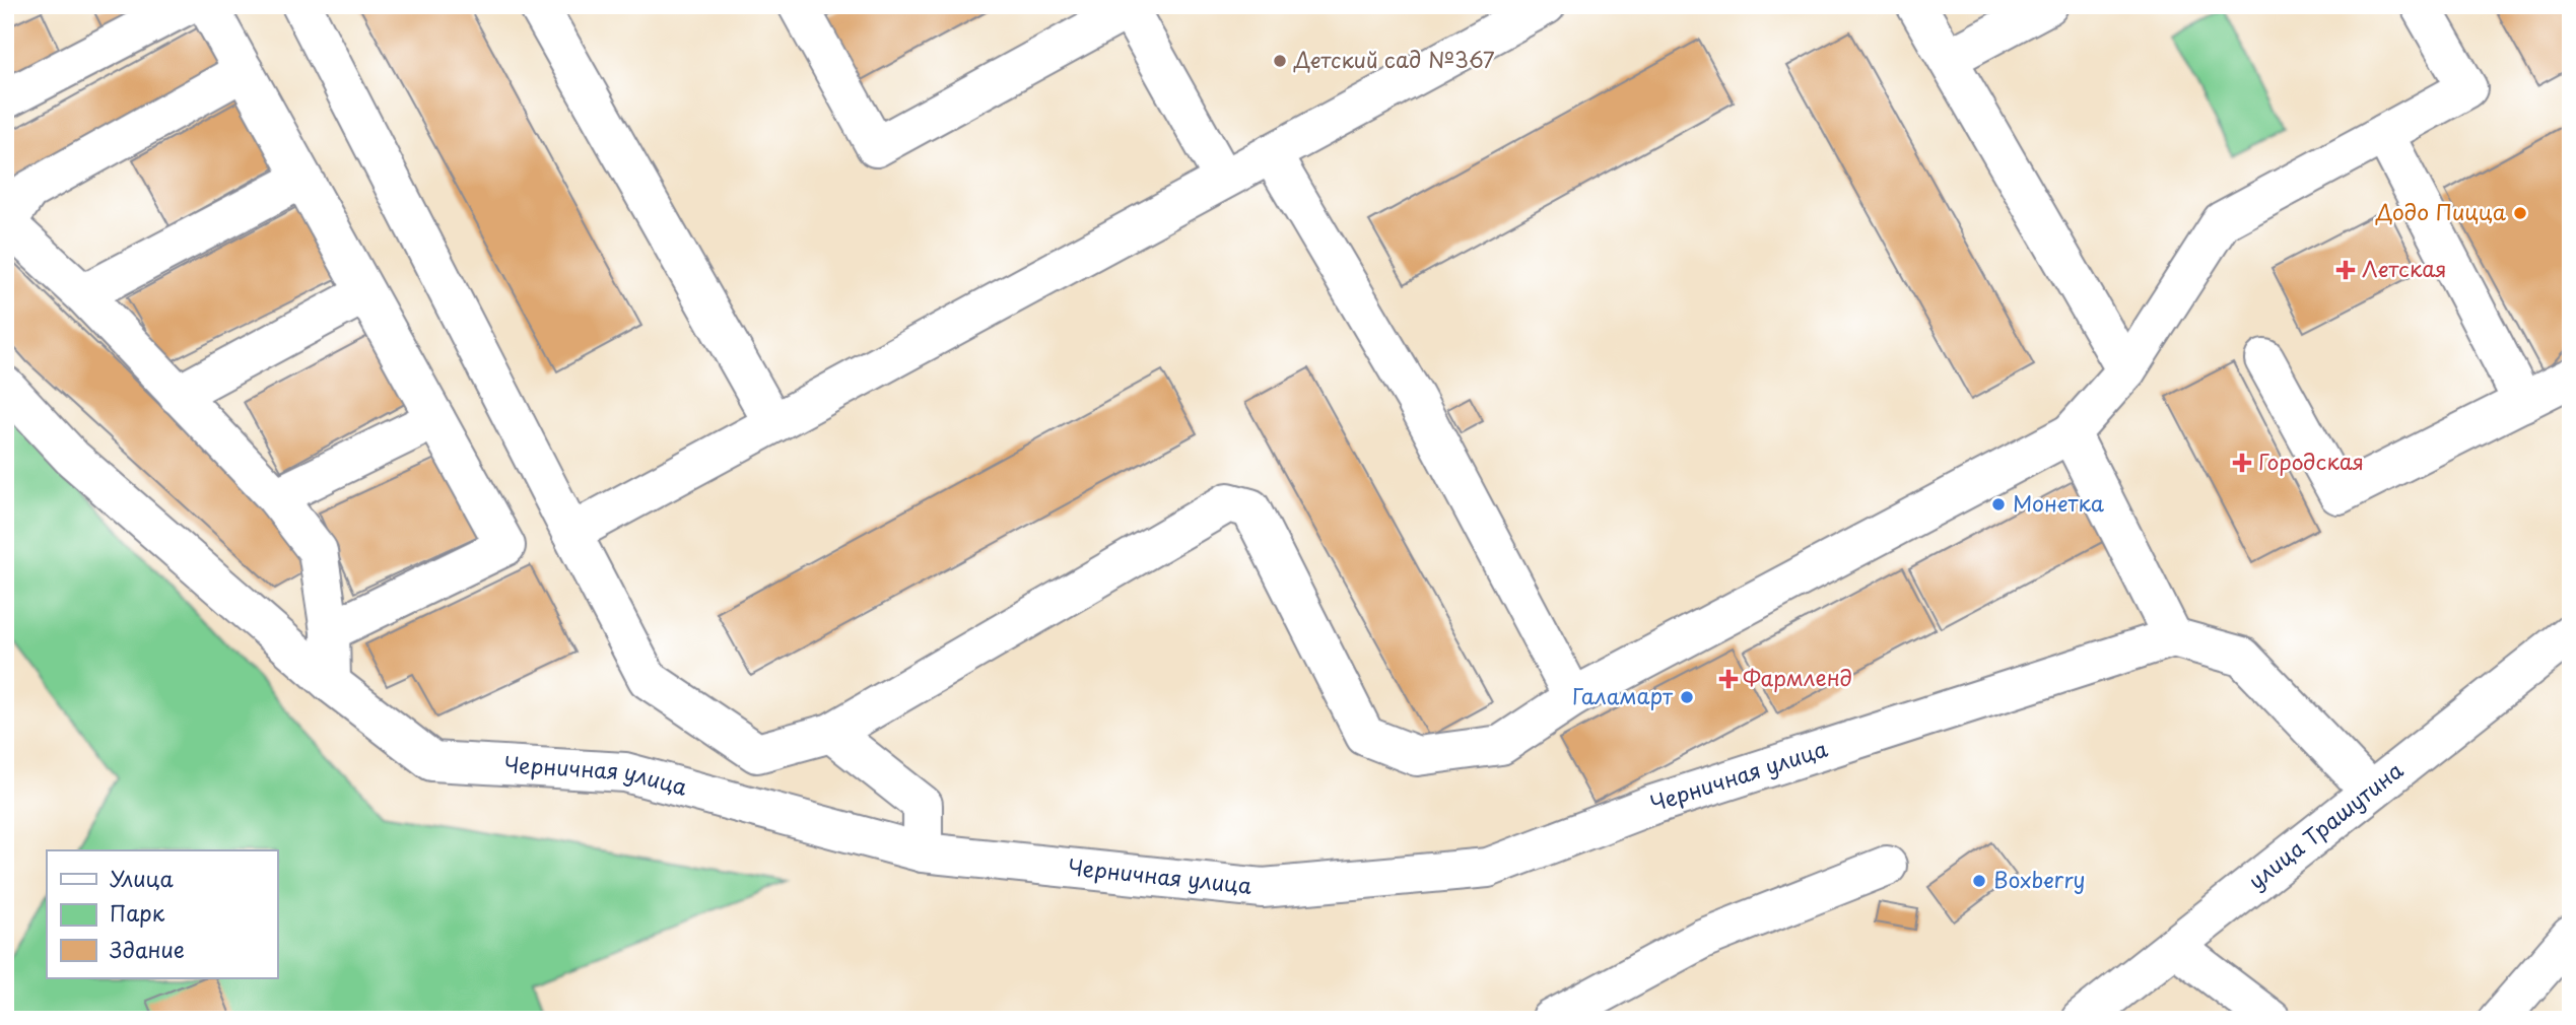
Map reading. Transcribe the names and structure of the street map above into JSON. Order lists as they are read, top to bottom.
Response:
{
  "streets": {
    "street": ["Черничная улица", "улица Трашутина"]
  },
  "places": {
    "other": [
      "Детский сад №367",
      "Додо Пицца",
      "Монетка",
      "Галамарт",
      "Boxberry"
    ],
    "health": ["Летская", "Городская", "Фармленд"]
  },
  "legend": ["Улица", "Парк", "Здание"]
}
